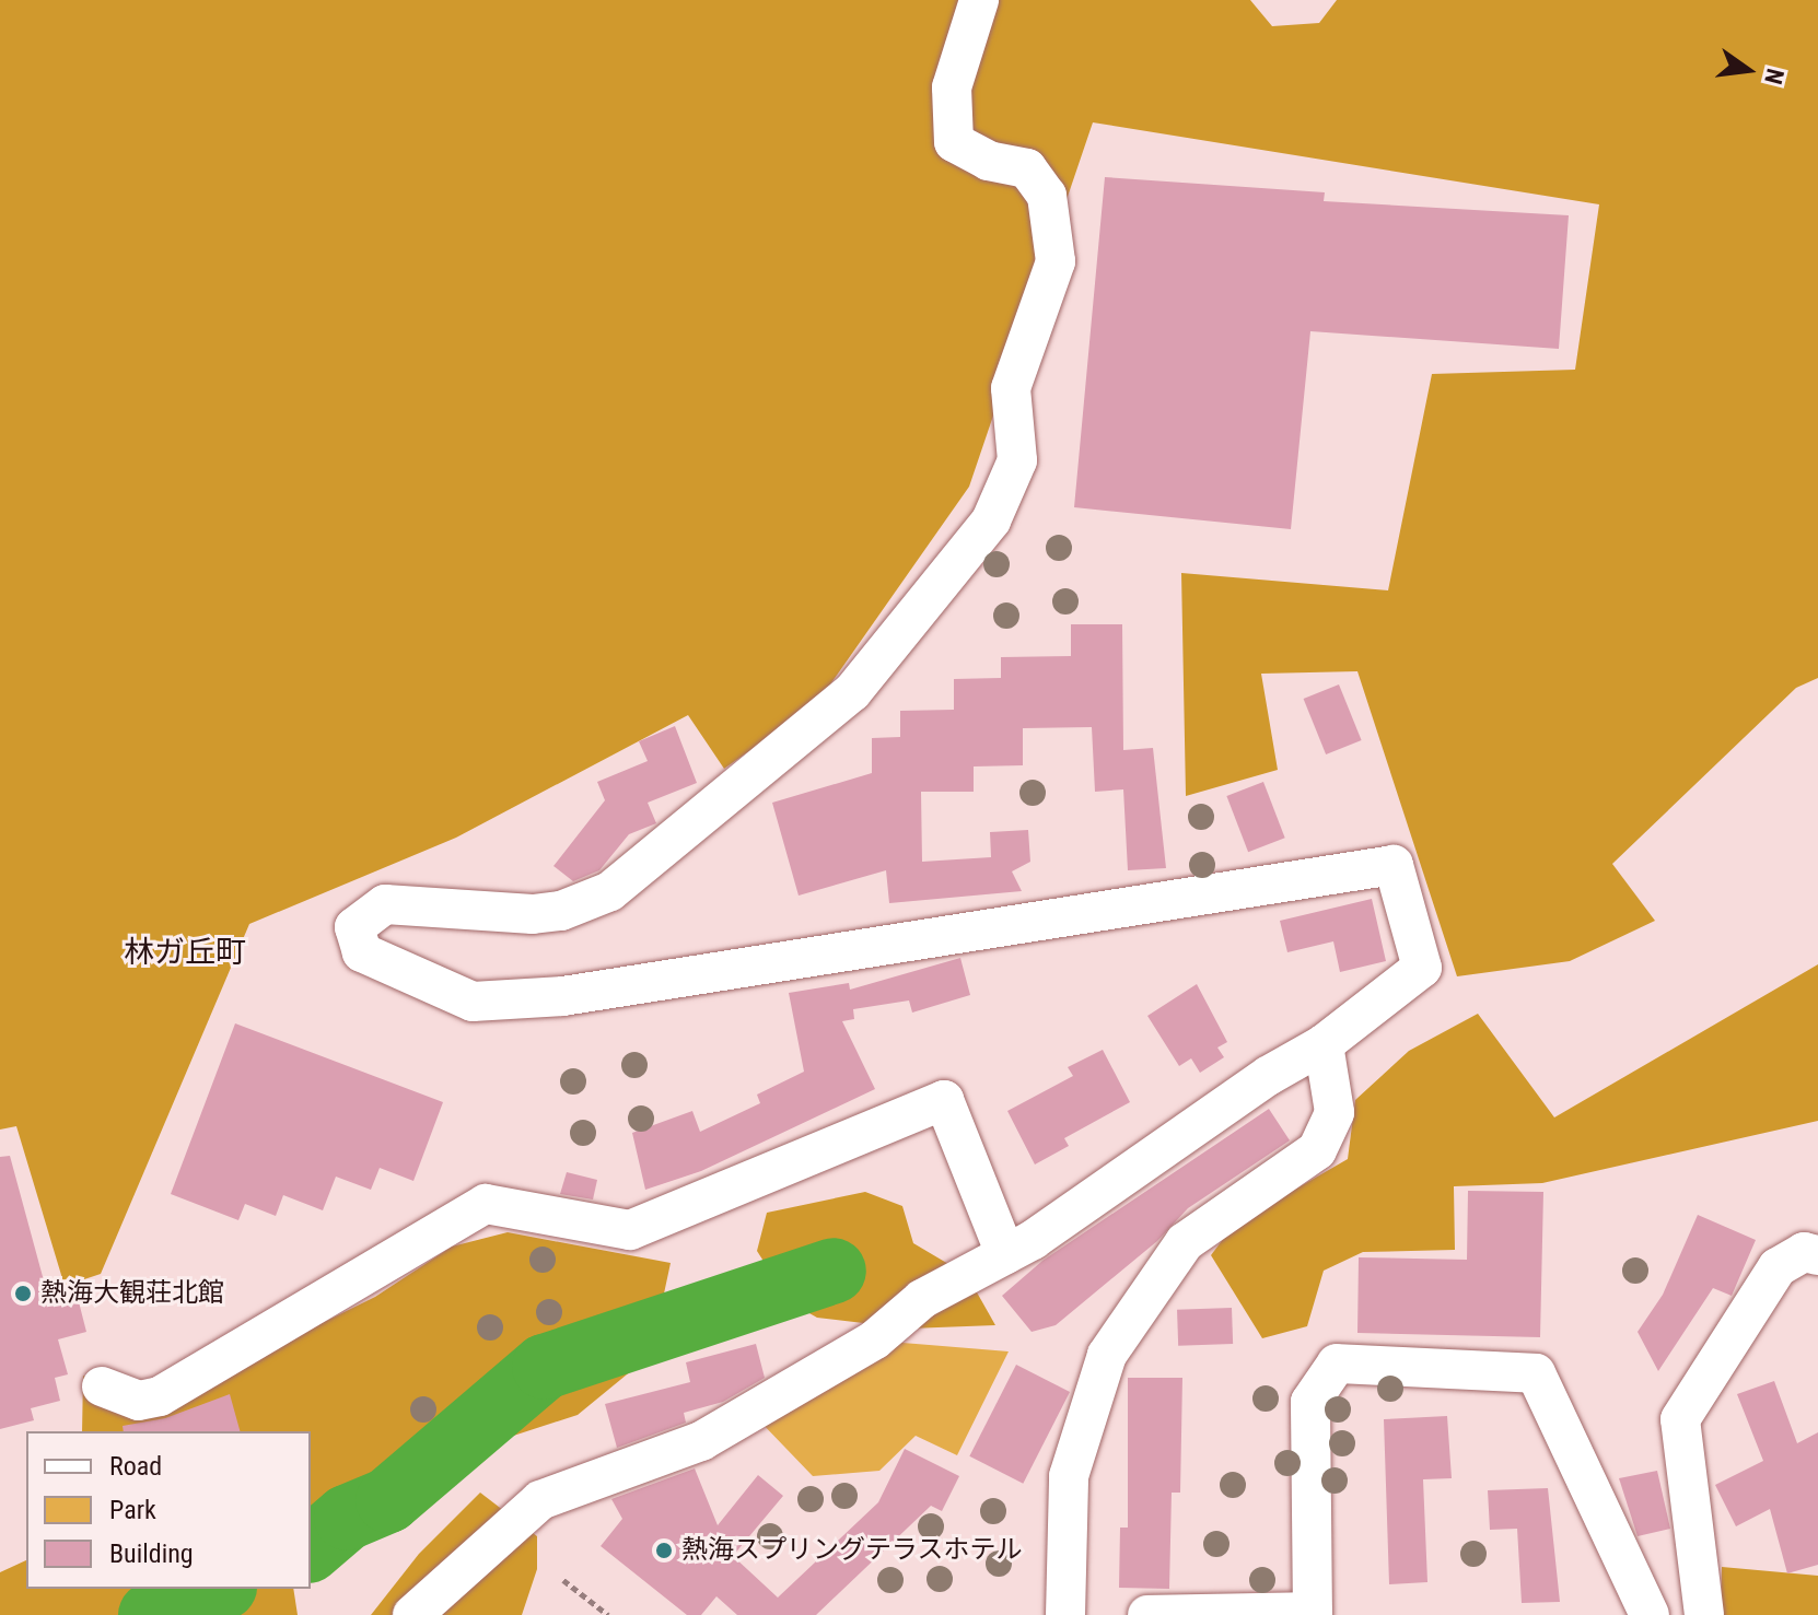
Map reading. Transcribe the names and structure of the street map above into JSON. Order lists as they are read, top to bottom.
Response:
{
  "districts": ["林ガ丘町"],
  "places": ["熱海大観荘北館", "熱海スプリングテラスホテル"],
  "legend": ["Road", "Park", "Building"],
  "north": "right"
}
